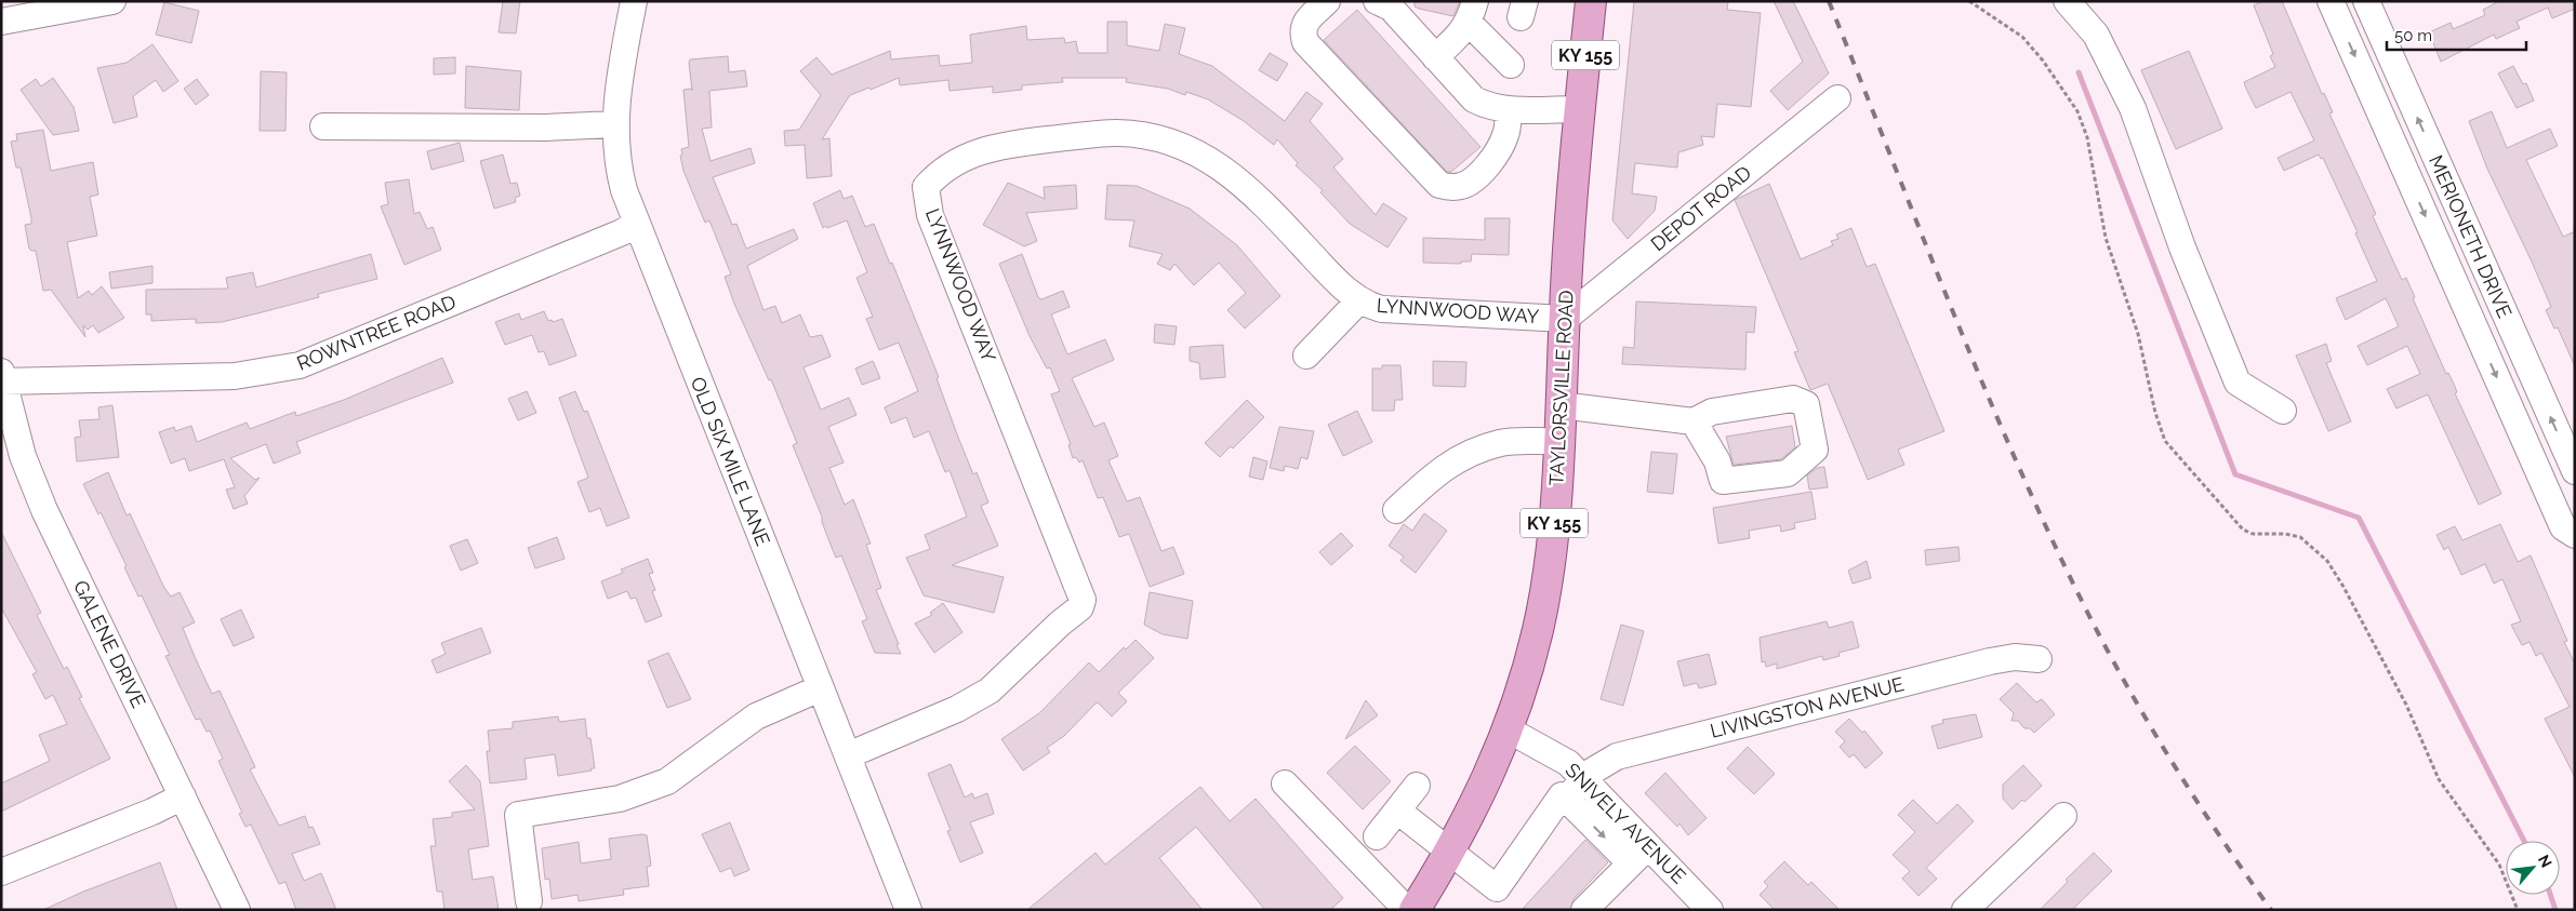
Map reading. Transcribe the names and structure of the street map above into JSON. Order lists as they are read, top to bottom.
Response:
{
  "streets": {
    "main road": ["KY 155", "TAYLORSVILLE ROAD"],
    "street": [
      "DEPOT ROAD",
      "MERIONETH DRIVE",
      "LYNNWOOD WAY",
      "ROWNTREE ROAD",
      "OLD SIX MILE LANE",
      "GALENE DRIVE",
      "LIVINGSTON AVENUE",
      "SNIVELY AVENUE"
    ]
  },
  "crossings": [
    ["DEPOT ROAD", "LYNNWOOD WAY"],
    ["DEPOT ROAD", "TAYLORSVILLE ROAD"],
    ["LYNNWOOD WAY", "TAYLORSVILLE ROAD"],
    ["LYNNWOOD WAY", "OLD SIX MILE LANE"],
    ["ROWNTREE ROAD", "OLD SIX MILE LANE"],
    ["ROWNTREE ROAD", "GALENE DRIVE"],
    ["TAYLORSVILLE ROAD", "SNIVELY AVENUE"],
    ["LIVINGSTON AVENUE", "SNIVELY AVENUE"]
  ],
  "scale_bar": "50 m",
  "north": "top right"
}
